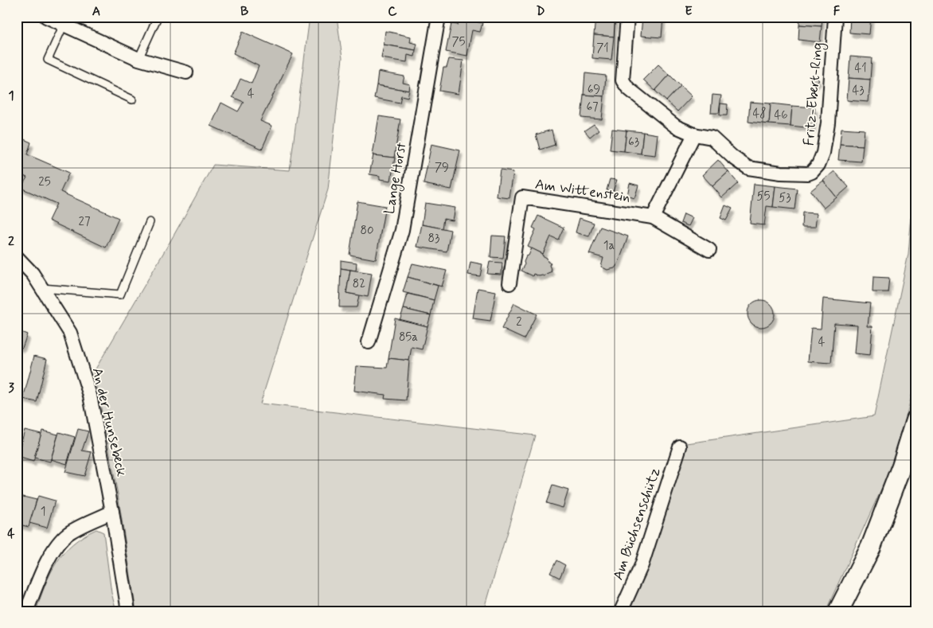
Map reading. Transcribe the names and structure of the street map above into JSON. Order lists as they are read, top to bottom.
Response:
{
  "streets": {
    "street": [
      "Fritz-Ebert-Ring",
      "Lange Horst",
      "Am Wittenstein",
      "An der Hunsebeck",
      "Am Büchsenschütz"
    ]
  },
  "house_numbers": [
    "75",
    "71",
    "41",
    "69",
    "43",
    "4",
    "67",
    "48",
    "46",
    "63",
    "79",
    "25",
    "55",
    "53",
    "27",
    "80",
    "83",
    "1a",
    "82",
    "2",
    "85a",
    "4",
    "1"
  ],
  "grid": {
    "columns": [
      "A",
      "B",
      "C",
      "D",
      "E",
      "F"
    ],
    "rows": [
      "1",
      "2",
      "3",
      "4"
    ]
  }
}
